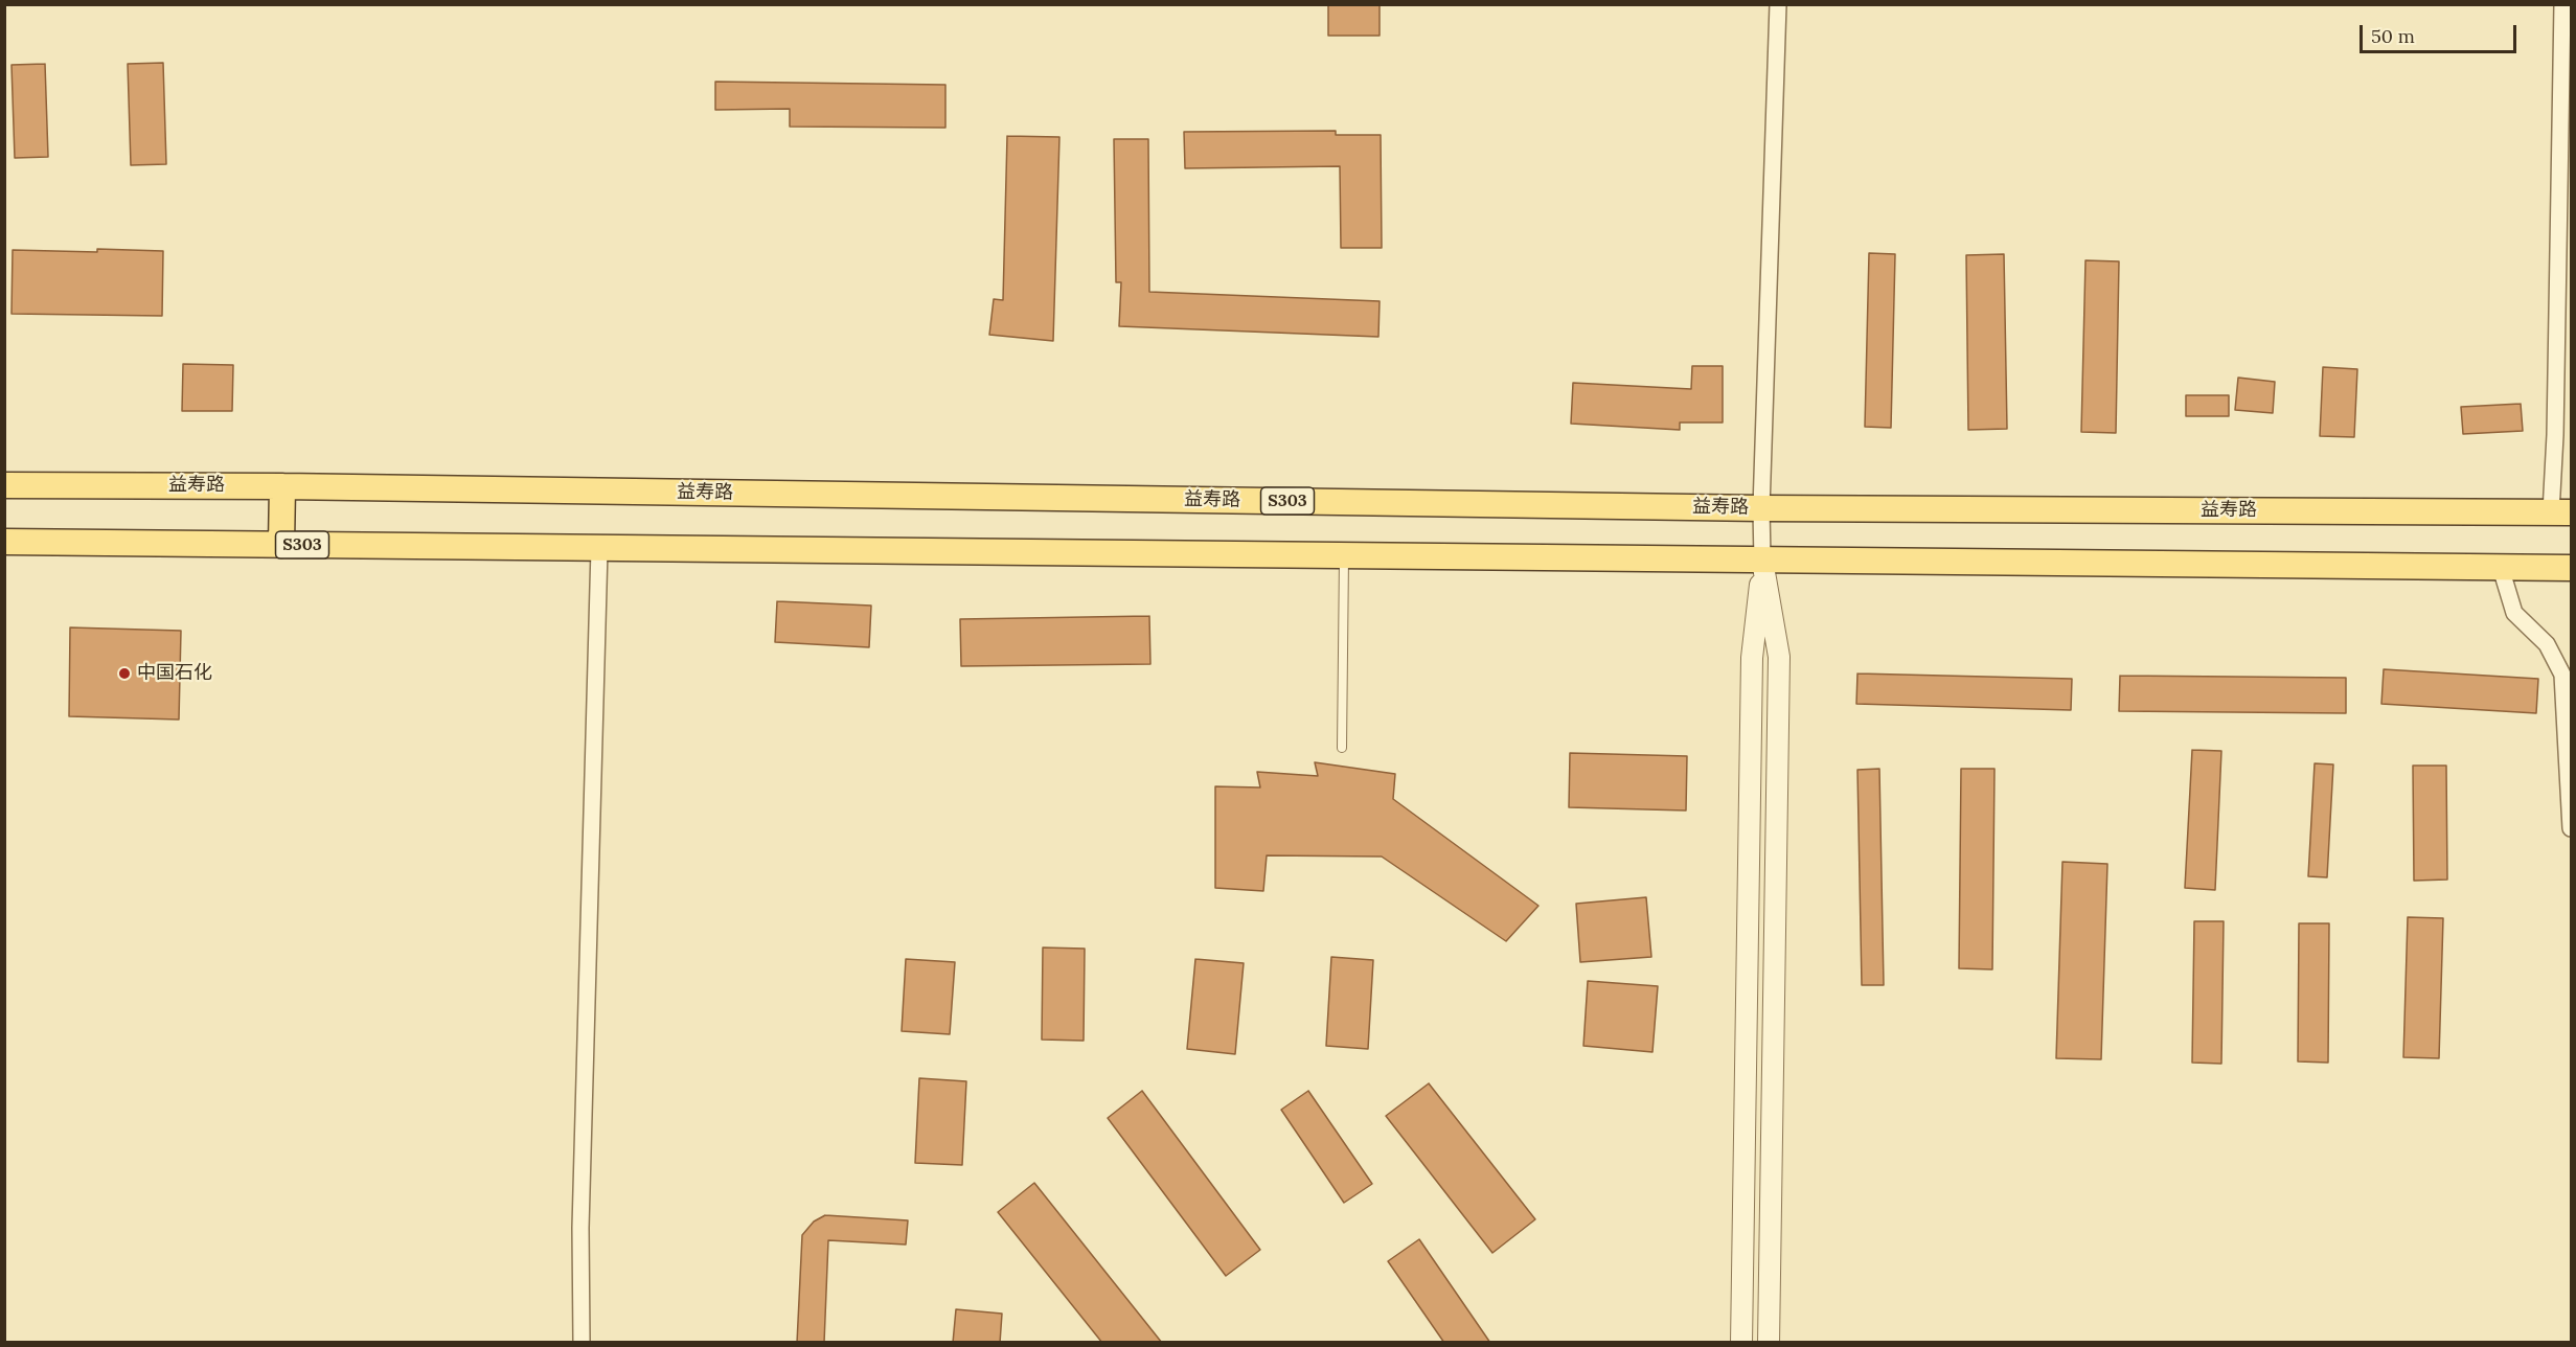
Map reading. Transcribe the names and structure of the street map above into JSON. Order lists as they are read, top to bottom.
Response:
{
  "streets": {
    "main road": ["益寿路", "S303"]
  },
  "places": ["中国石化"],
  "scale_bar": "50 m"
}
